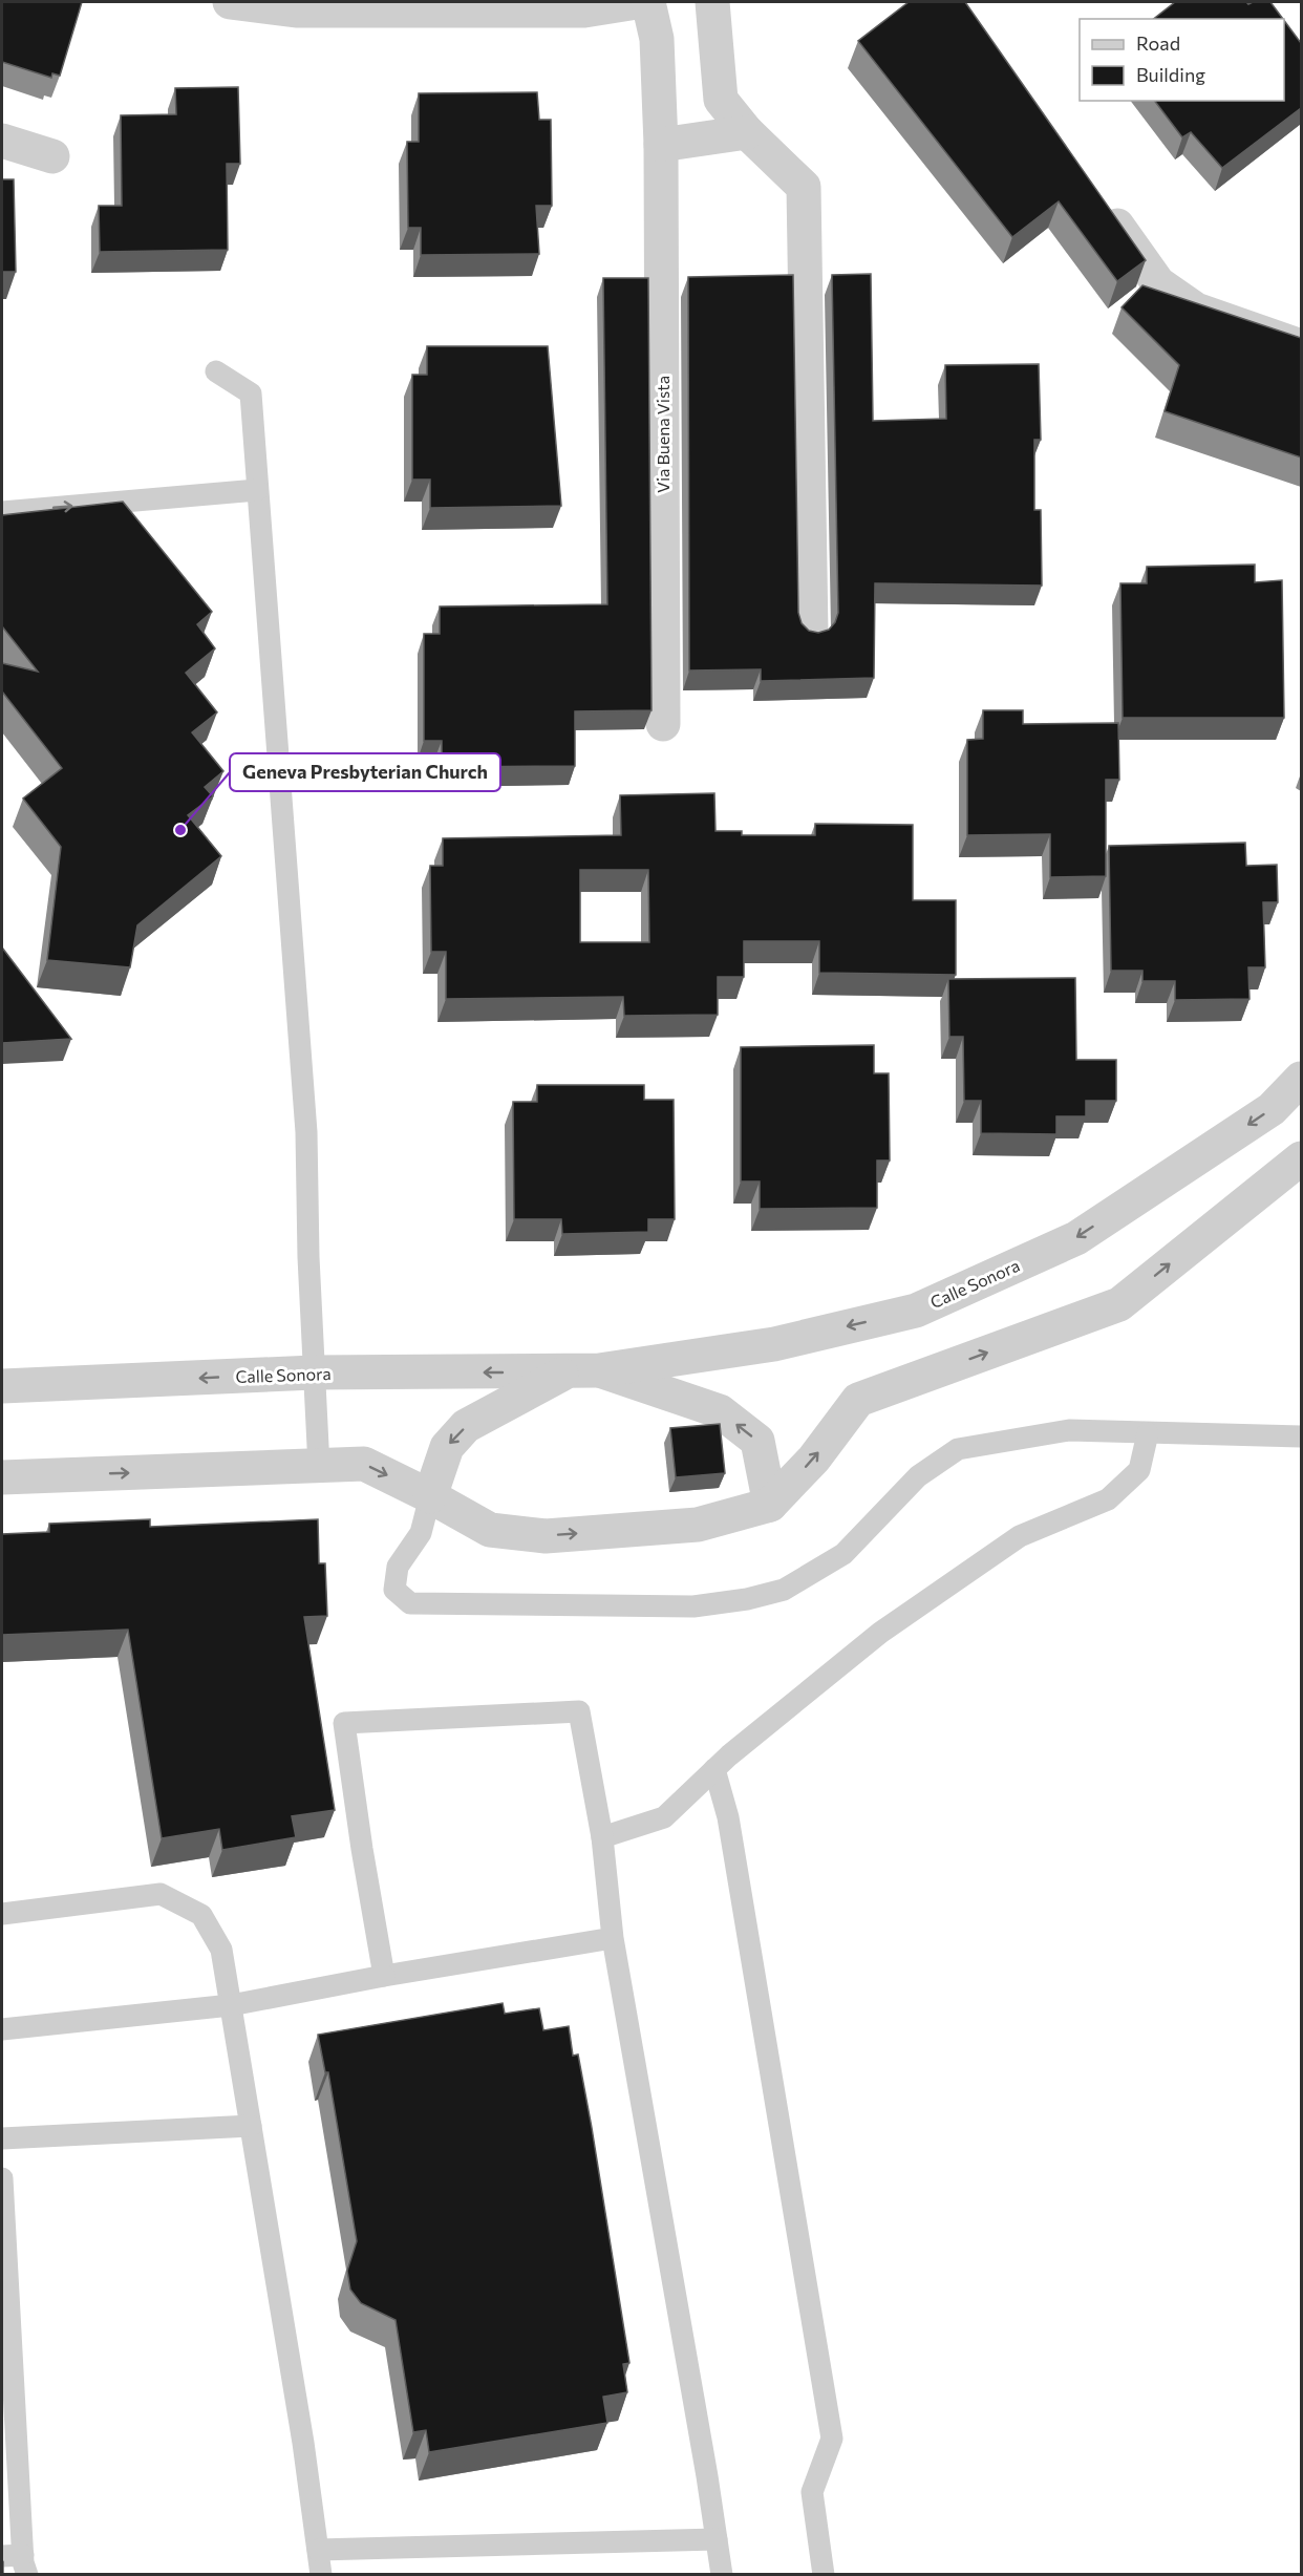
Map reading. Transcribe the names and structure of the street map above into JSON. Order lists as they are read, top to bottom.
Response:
{
  "streets": {
    "street": ["Via Buena Vista", "Calle Sonora"]
  },
  "places": ["Geneva Presbyterian Church"],
  "legend": ["Road", "Building"]
}
